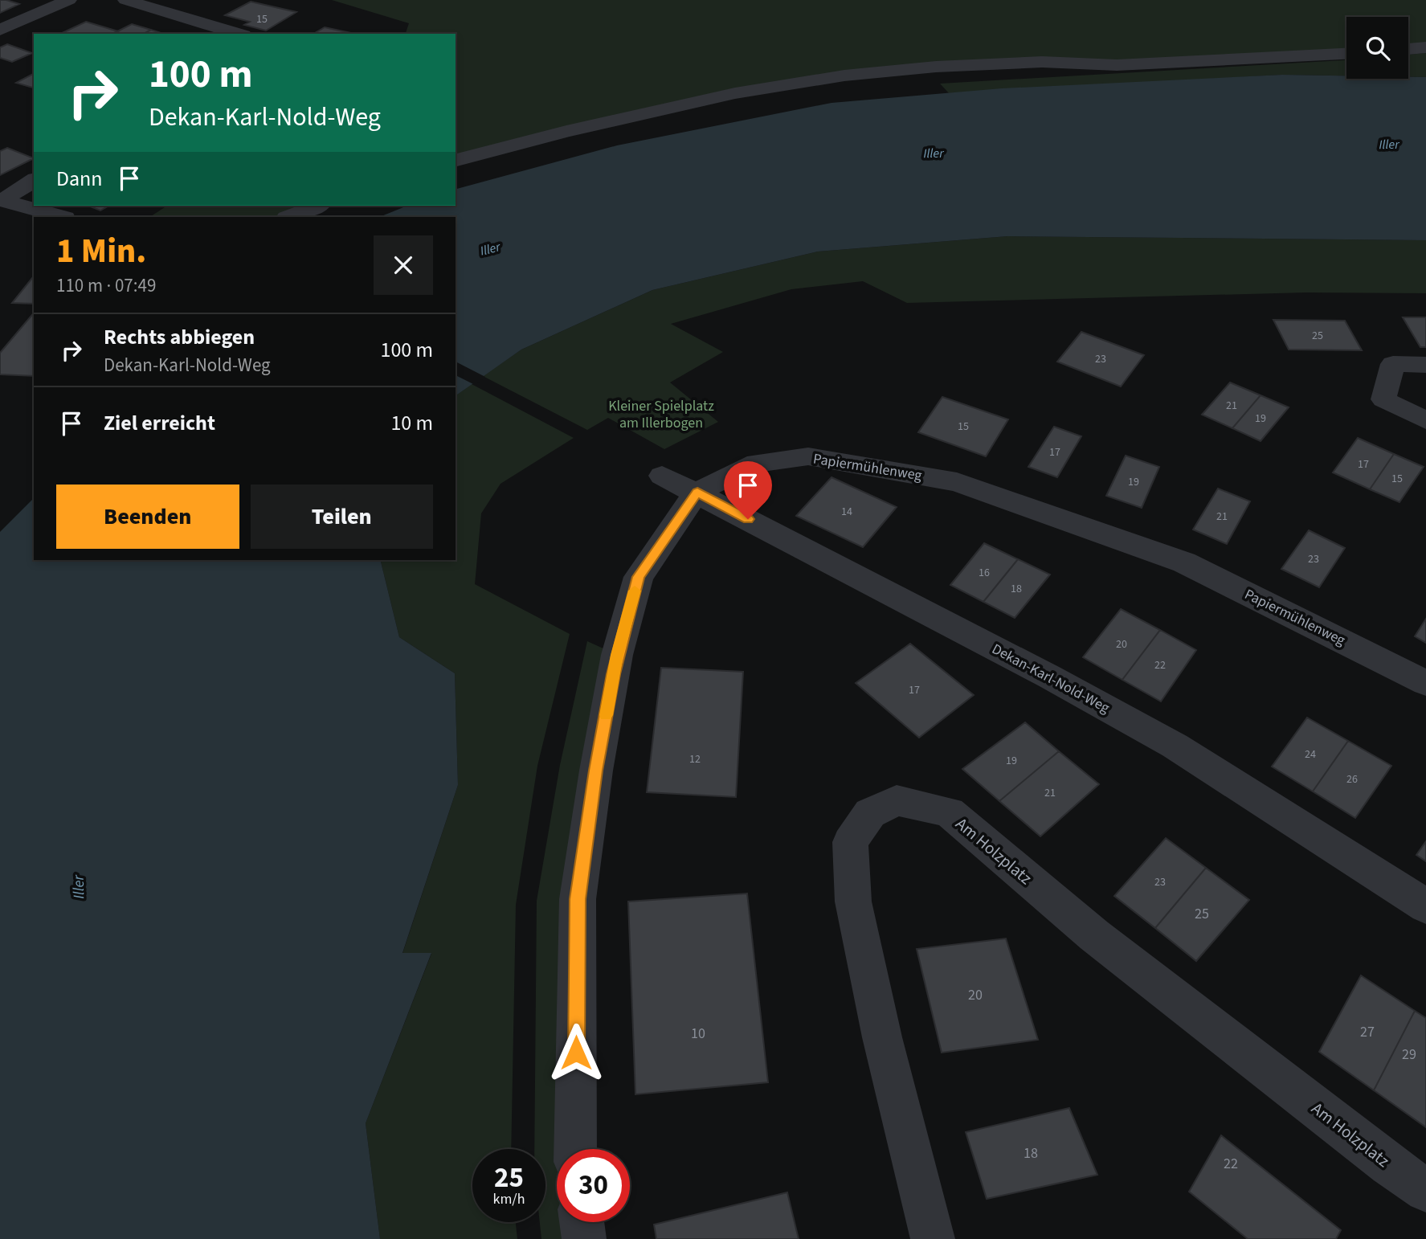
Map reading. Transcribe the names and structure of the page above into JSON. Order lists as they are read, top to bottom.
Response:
{
  "streets": {
    "street": ["Papiermühlenweg", "Dekan-Karl-Nold-Weg", "Am Holzplatz"]
  },
  "crossings": [
    ["Papiermühlenweg", "Dekan-Karl-Nold-Weg"]
  ],
  "water": ["Iller"],
  "parks": ["Kleiner Spielplatz am Illerbogen"],
  "house_numbers": [
    "15",
    "25",
    "23",
    "21",
    "19",
    "15",
    "17",
    "17",
    "15",
    "19",
    "14",
    "21",
    "23",
    "16",
    "18",
    "20",
    "22",
    "17",
    "24",
    "12",
    "19",
    "26",
    "21",
    "23",
    "25",
    "20",
    "27",
    "10",
    "29",
    "18",
    "22"
  ],
  "page": {
    "turn": ["100 m", "Dekan-Karl-Nold-Weg"],
    "then": "Dann",
    "heading": ["1 Min.", "110 m · 07:49"],
    "list": [
      {
        "name": "Rechts abbiegen",
        "note": "Dekan-Karl-Nold-Weg",
        "value": "100 m"
      },
      {
        "name": "Ziel erreicht",
        "value": "10 m"
      }
    ],
    "buttons": ["Beenden", "Teilen"],
    "speed": "25 km/h",
    "limit": "30"
  }
}
